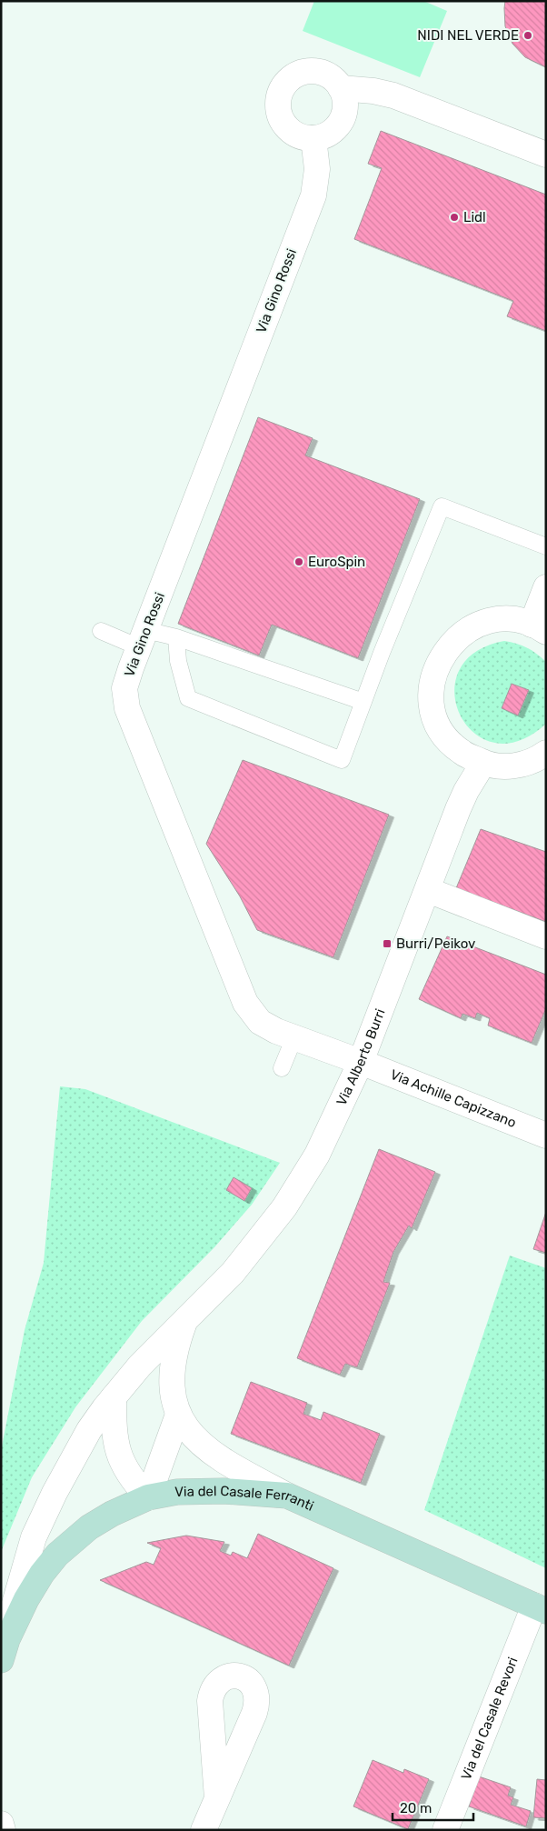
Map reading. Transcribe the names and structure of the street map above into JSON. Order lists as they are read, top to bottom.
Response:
{
  "streets": {
    "street": [
      "Via Gino Rossi",
      "Via Alberto Burri",
      "Via Achille Capizzano",
      "Via del Casale Ferranti",
      "Via del Casale Revori"
    ]
  },
  "crossings": [
    ["Via Gino Rossi", "Via Alberto Burri"],
    ["Via Gino Rossi", "Via Achille Capizzano"],
    ["Via Alberto Burri", "Via Achille Capizzano"],
    ["Via Alberto Burri", "Via del Casale Ferranti"],
    ["Via del Casale Ferranti", "Via del Casale Revori"]
  ],
  "places": {
    "other": ["NIDI NEL VERDE", "Lidl", "EuroSpin"],
    "transit": ["Burri/Peikov"]
  },
  "scale_bar": "20 m"
}
